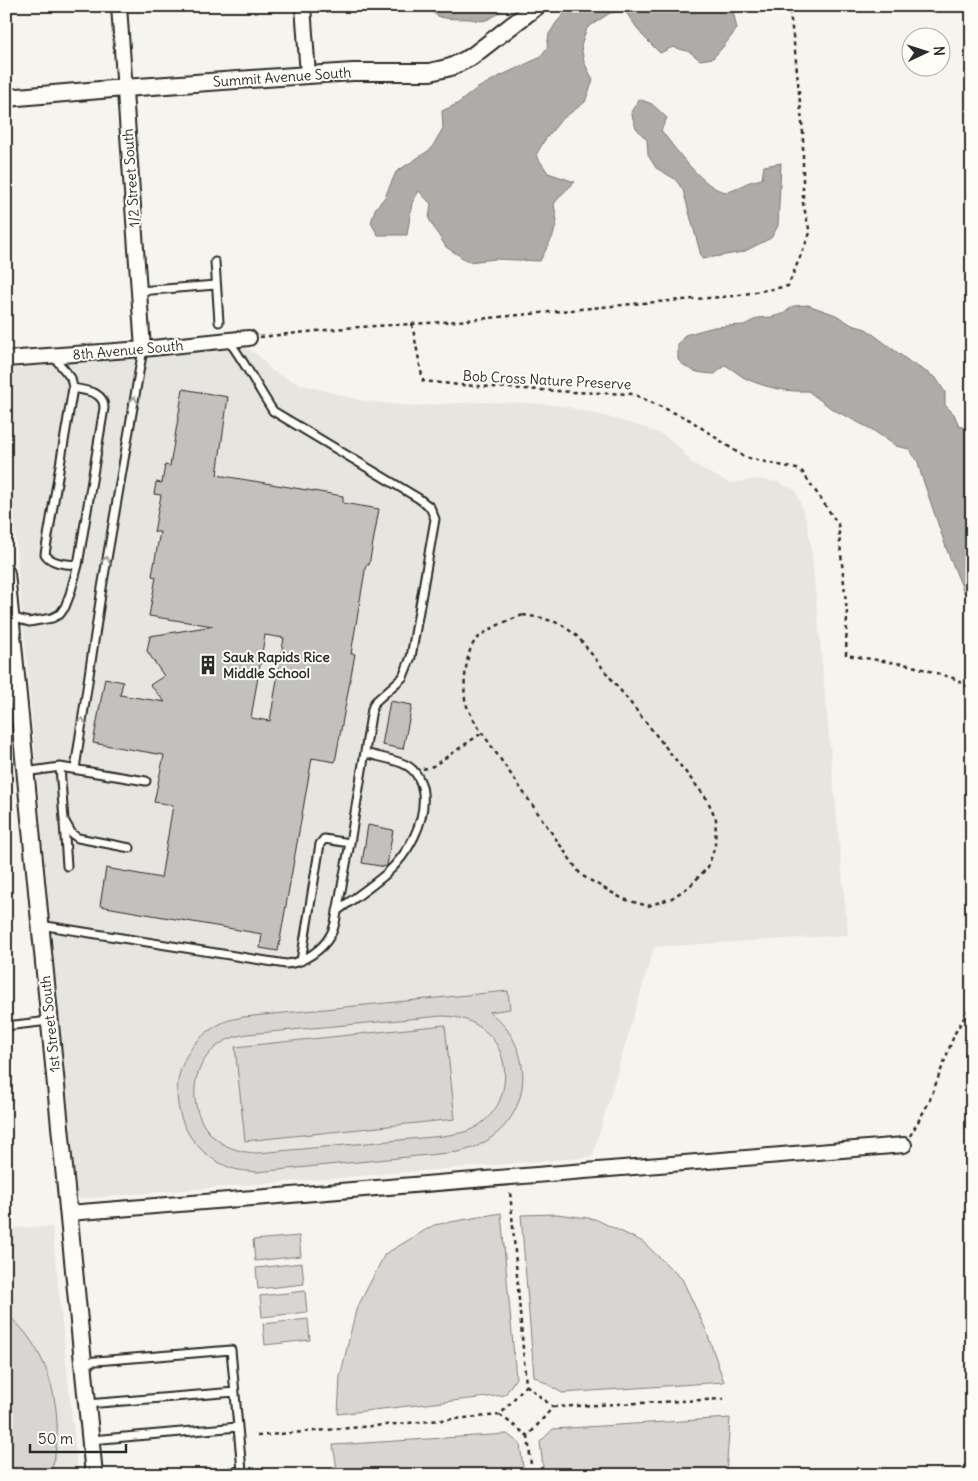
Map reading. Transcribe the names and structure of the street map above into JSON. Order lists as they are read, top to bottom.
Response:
{
  "streets": {
    "street": [
      "Summit Avenue South",
      "1/2 Street South",
      "8th Avenue South",
      "1st Street South"
    ],
    "path": ["Bob Cross Nature Preserve"]
  },
  "crossings": [
    ["Summit Avenue South", "1/2 Street South"],
    ["1/2 Street South", "8th Avenue South"]
  ],
  "places": {
    "building": ["Sauk Rapids Rice Middle School"]
  },
  "scale_bar": "50 m",
  "north": "right"
}
